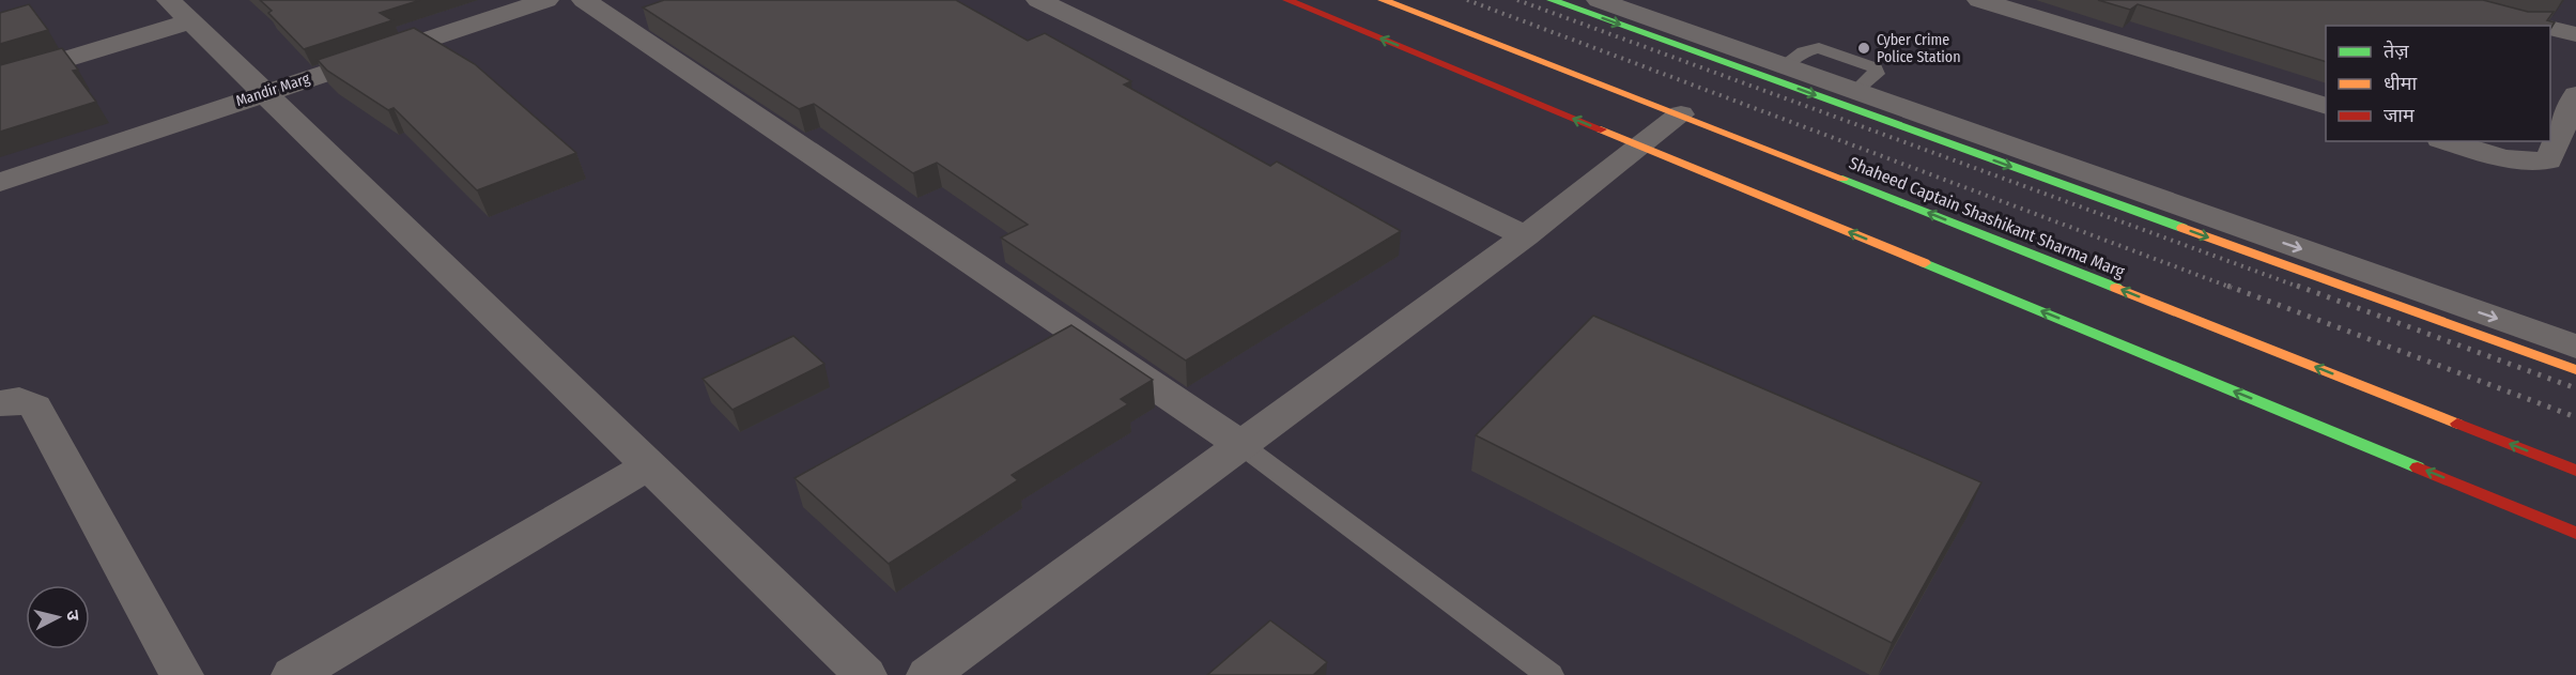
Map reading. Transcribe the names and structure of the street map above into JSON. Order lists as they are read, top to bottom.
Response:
{
  "streets": {
    "main road": ["Shaheed Captain Shashikant Sharma Marg"],
    "street": ["Mandir Marg"]
  },
  "places": ["Cyber Crime Police Station"],
  "legend": ["तेज़", "धीमा", "जाम"],
  "north": "right"
}
